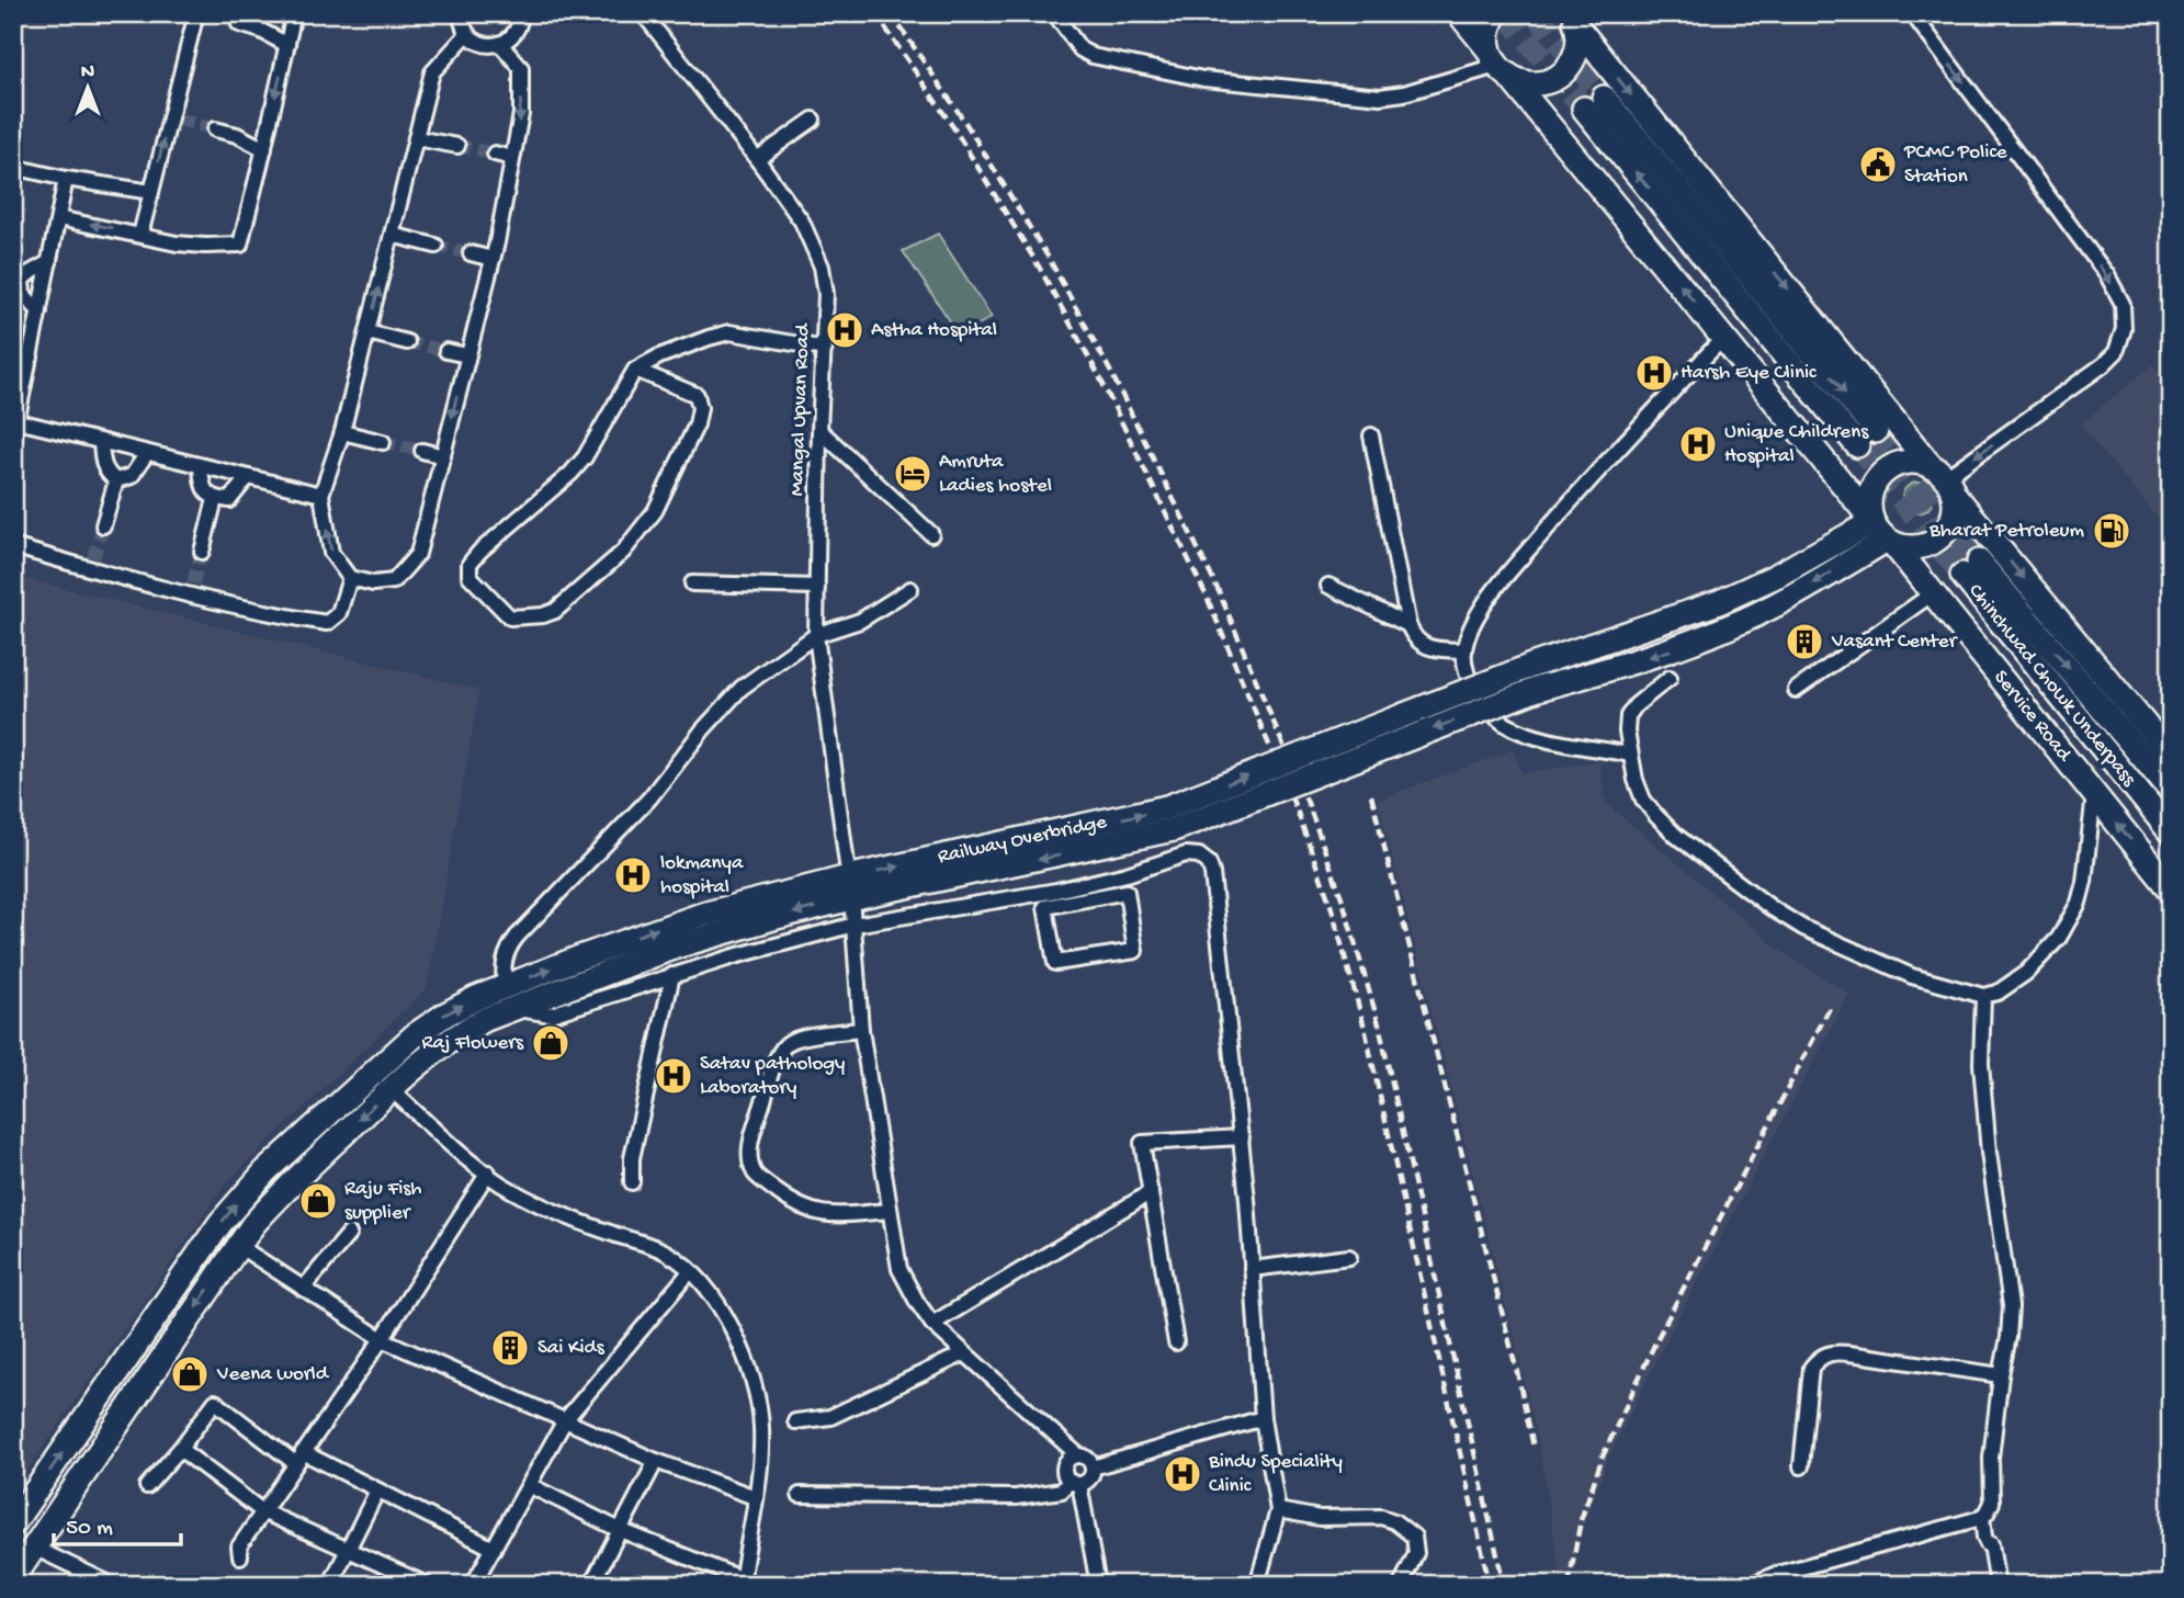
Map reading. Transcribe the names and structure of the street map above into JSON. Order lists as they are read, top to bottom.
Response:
{
  "streets": {
    "main road": ["Chinchwad Chowk Underpass", "Service Road", "Railway Overbridge"],
    "street": ["Mangal Upvan Road"]
  },
  "crossings": [
    ["Service Road", "Railway Overbridge"]
  ],
  "places": {
    "public building": ["PCMC Police Station"],
    "hospital": [
      "Astha Hospital",
      "Harsh Eye Clinic",
      "Unique Childrens Hospital",
      "lokmanya hospital",
      "Satav pathology Laboratory",
      "Bindu Speciality Clinic"
    ],
    "hotel": ["Amruta Ladies hostel"],
    "fuel station": ["Bharat Petroleum"],
    "building": ["Vasant Center", "Sai Kids"],
    "shop": ["Raj Flowers", "Raju Fish supplier", "Veena world"]
  },
  "scale_bar": "50 m",
  "north": "top"
}
